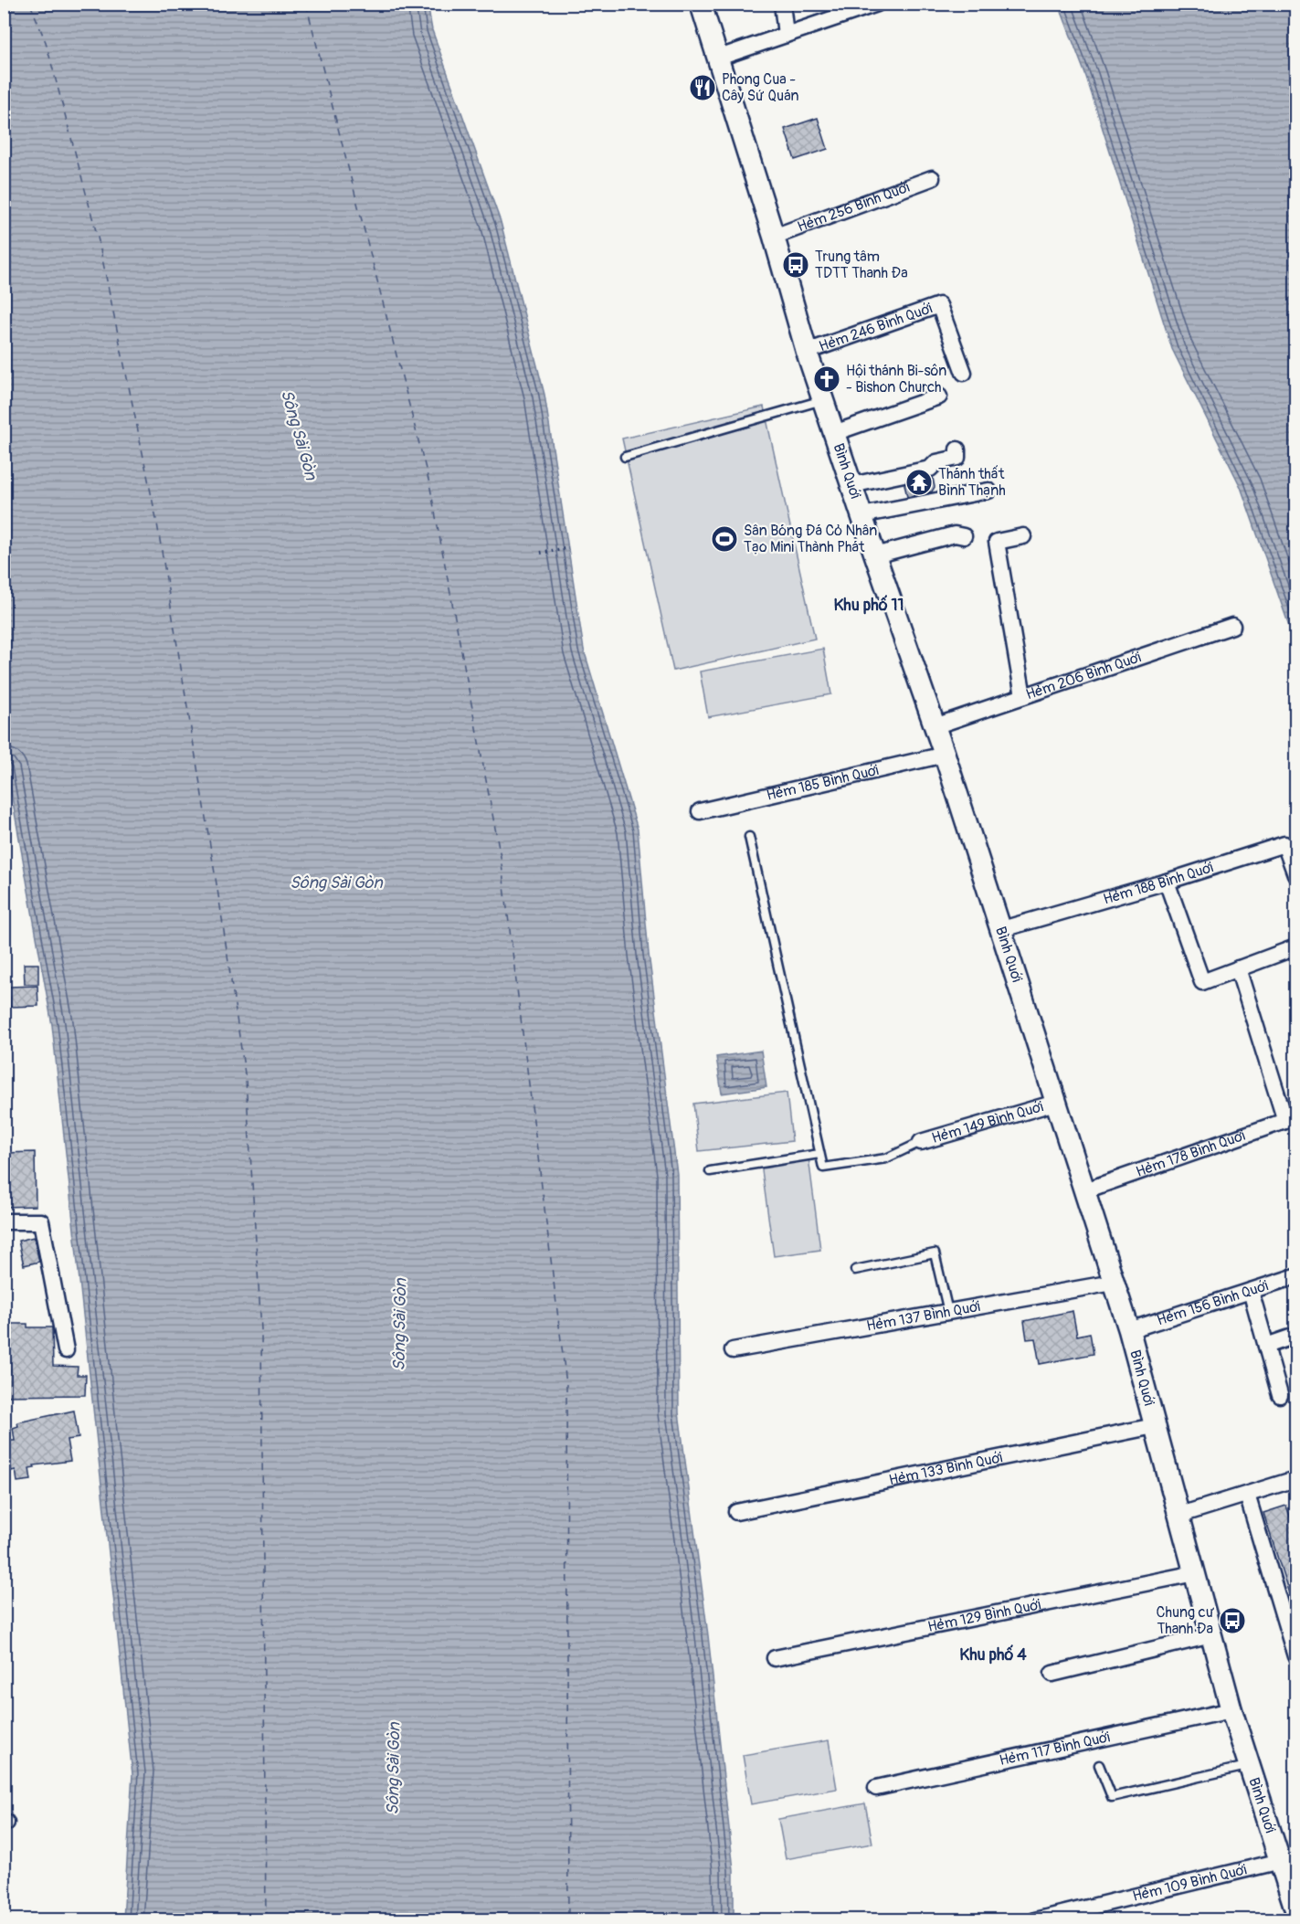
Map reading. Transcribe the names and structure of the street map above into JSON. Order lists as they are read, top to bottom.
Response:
{
  "streets": {
    "main road": ["Bình Quới"],
    "street": [
      "Hẻm 256 Bình Quới",
      "Hẻm 246 Bình Quới",
      "Hẻm 206 Bình Quới",
      "Hẻm 185 Bình Quới",
      "Hẻm 188 Bình Quới",
      "Hẻm 149 Bình Quới",
      "Hẻm 178 Bình Quới",
      "Hẻm 156 Bình Quới",
      "Hẻm 137 Bình Quới",
      "Hẻm 133 Bình Quới",
      "Hẻm 129 Bình Quới",
      "Hẻm 117 Bình Quới",
      "Hẻm 109 Bình Quới"
    ]
  },
  "crossings": [
    ["Hẻm 256 Bình Quới", "Bình Quới"],
    ["Hẻm 246 Bình Quới", "Bình Quới"],
    ["Bình Quới", "Hẻm 206 Bình Quới"],
    ["Bình Quới", "Hẻm 185 Bình Quới"],
    ["Bình Quới", "Hẻm 188 Bình Quới"],
    ["Bình Quới", "Hẻm 149 Bình Quới"],
    ["Bình Quới", "Hẻm 178 Bình Quới"],
    ["Bình Quới", "Hẻm 156 Bình Quới"],
    ["Bình Quới", "Hẻm 137 Bình Quới"],
    ["Bình Quới", "Hẻm 133 Bình Quới"],
    ["Bình Quới", "Hẻm 129 Bình Quới"],
    ["Bình Quới", "Hẻm 117 Bình Quới"],
    ["Bình Quới", "Hẻm 109 Bình Quới"]
  ],
  "districts": ["Khu phố 11", "Khu phố 4"],
  "water": ["Sông Sài Gòn"],
  "places": {
    "restaurant": ["Phong Cua - Cây Sứ Quán"],
    "bus stop": ["Trung tâm TDTT Thanh Đa", "Chung cư Thanh Đa"],
    "church": ["Hội thánh Bi-sôn - Bishon Church"],
    "temple": ["Thánh thất Bình Thạnh"],
    "sports": ["Sân Bóng Đá Cỏ Nhân Tạo Mini Thành Phát"]
  }
}
